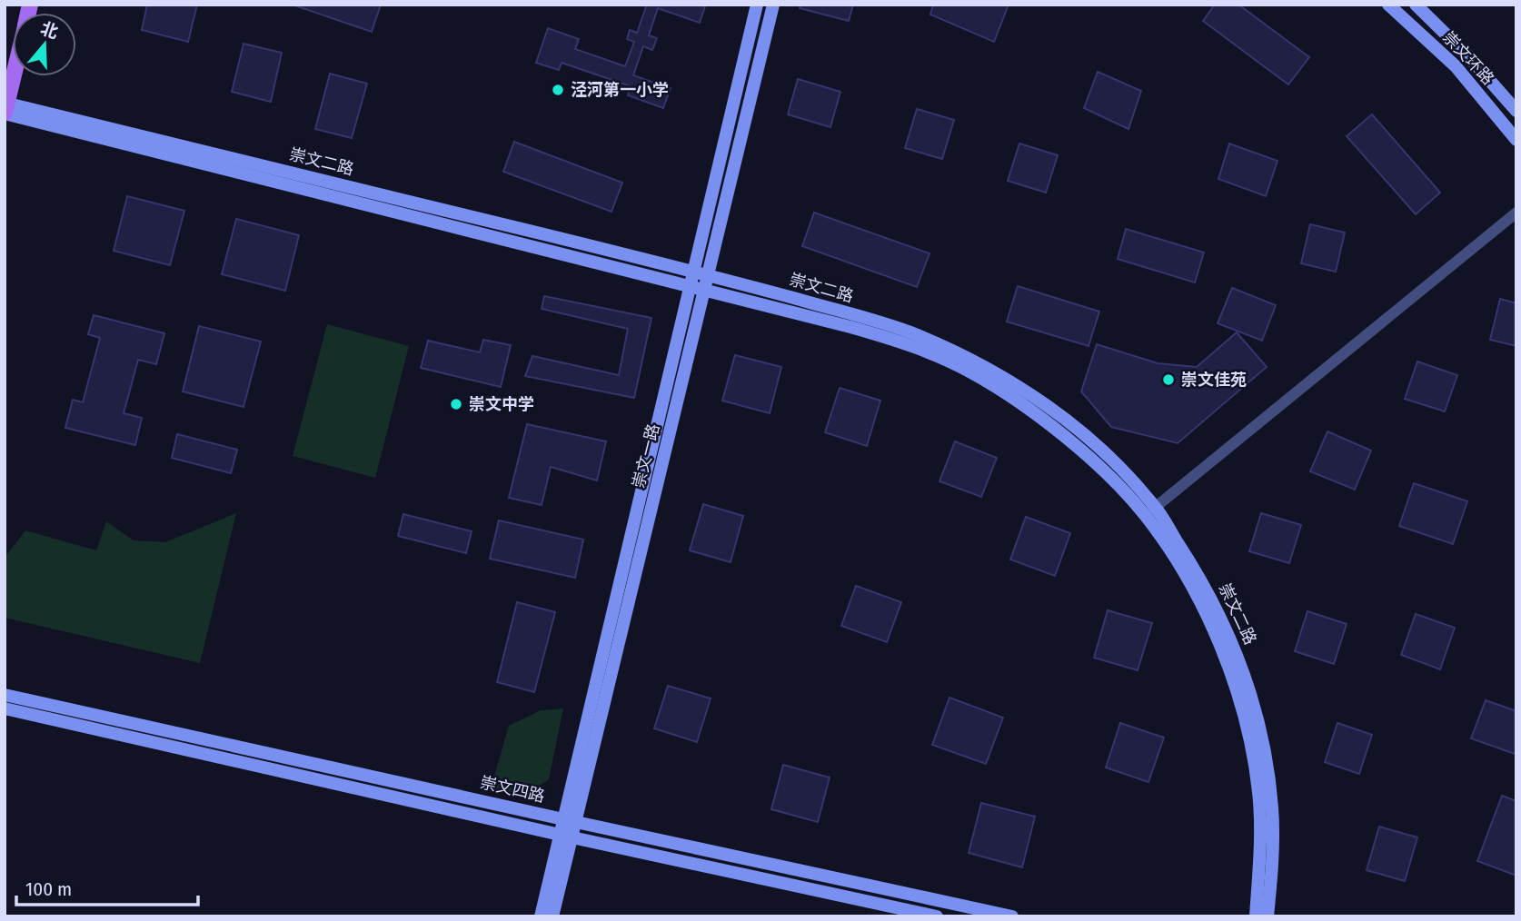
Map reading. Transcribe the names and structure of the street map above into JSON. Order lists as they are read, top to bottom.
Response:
{
  "streets": {
    "street": [
      "崇文环路",
      "崇文二路",
      "崇文一路",
      "崇文四路"
    ]
  },
  "crossings": [
    ["崇文二路", "崇文一路"],
    ["崇文一路", "崇文四路"]
  ],
  "places": ["泾河第一小学", "崇文佳苑", "崇文中学"],
  "scale_bar": "100 m",
  "north": "top"
}
